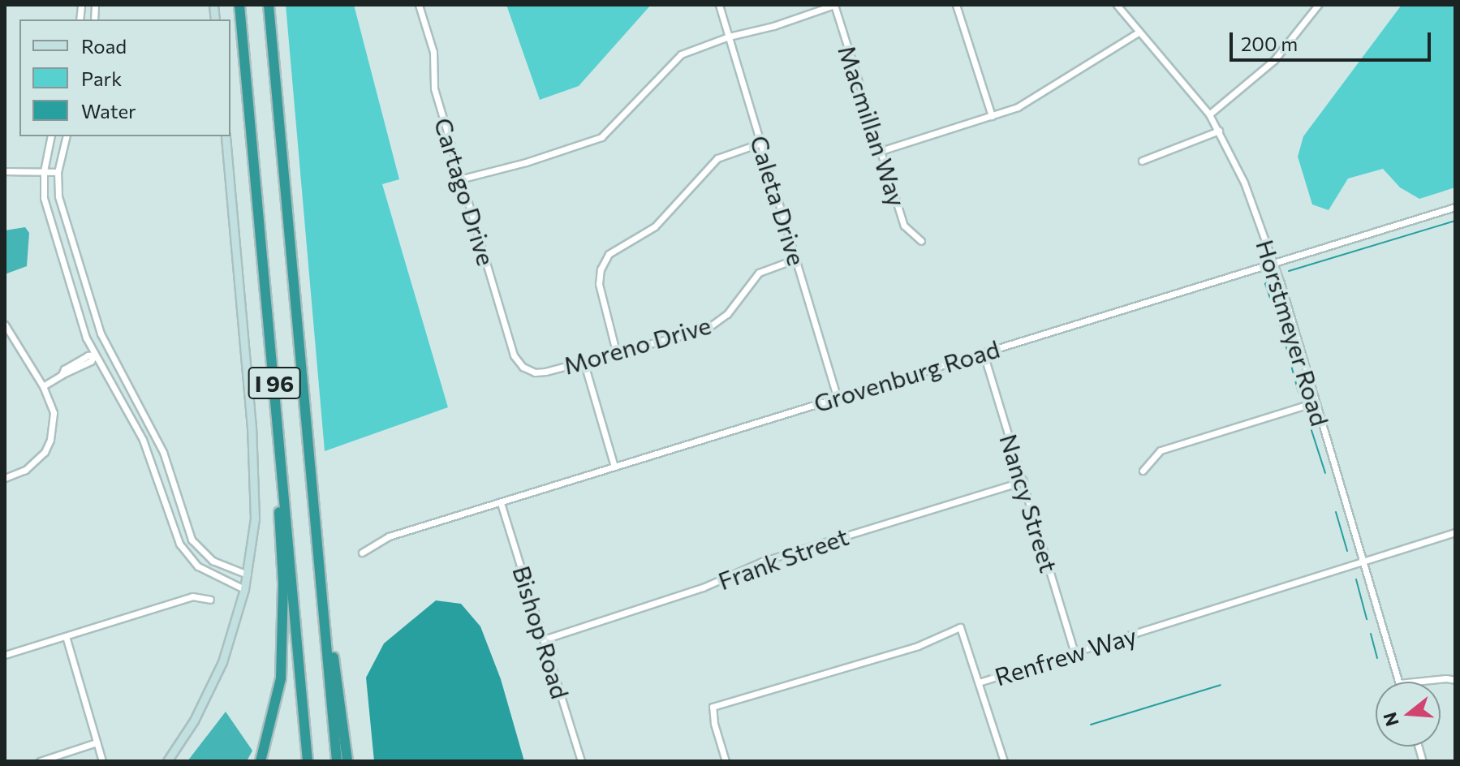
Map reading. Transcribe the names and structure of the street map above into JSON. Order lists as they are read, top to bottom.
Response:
{
  "streets": {
    "highway": ["I 96"],
    "street": [
      "Macmillan Way",
      "Cartago Drive",
      "Caleta Drive",
      "Horstmeyer Road",
      "Moreno Drive",
      "Grovenburg Road",
      "Nancy Street",
      "Frank Street",
      "Bishop Road",
      "Renfrew Way"
    ]
  },
  "crossings": [
    ["Cartago Drive", "Moreno Drive"],
    ["Caleta Drive", "Moreno Drive"],
    ["Caleta Drive", "Grovenburg Road"],
    ["Horstmeyer Road", "Grovenburg Road"],
    ["Horstmeyer Road", "Renfrew Way"],
    ["Grovenburg Road", "Nancy Street"],
    ["Grovenburg Road", "Bishop Road"],
    ["Nancy Street", "Frank Street"],
    ["Nancy Street", "Renfrew Way"],
    ["Frank Street", "Bishop Road"]
  ],
  "legend": ["Road", "Park", "Water"],
  "scale_bar": "200 m",
  "north": "left"
}
